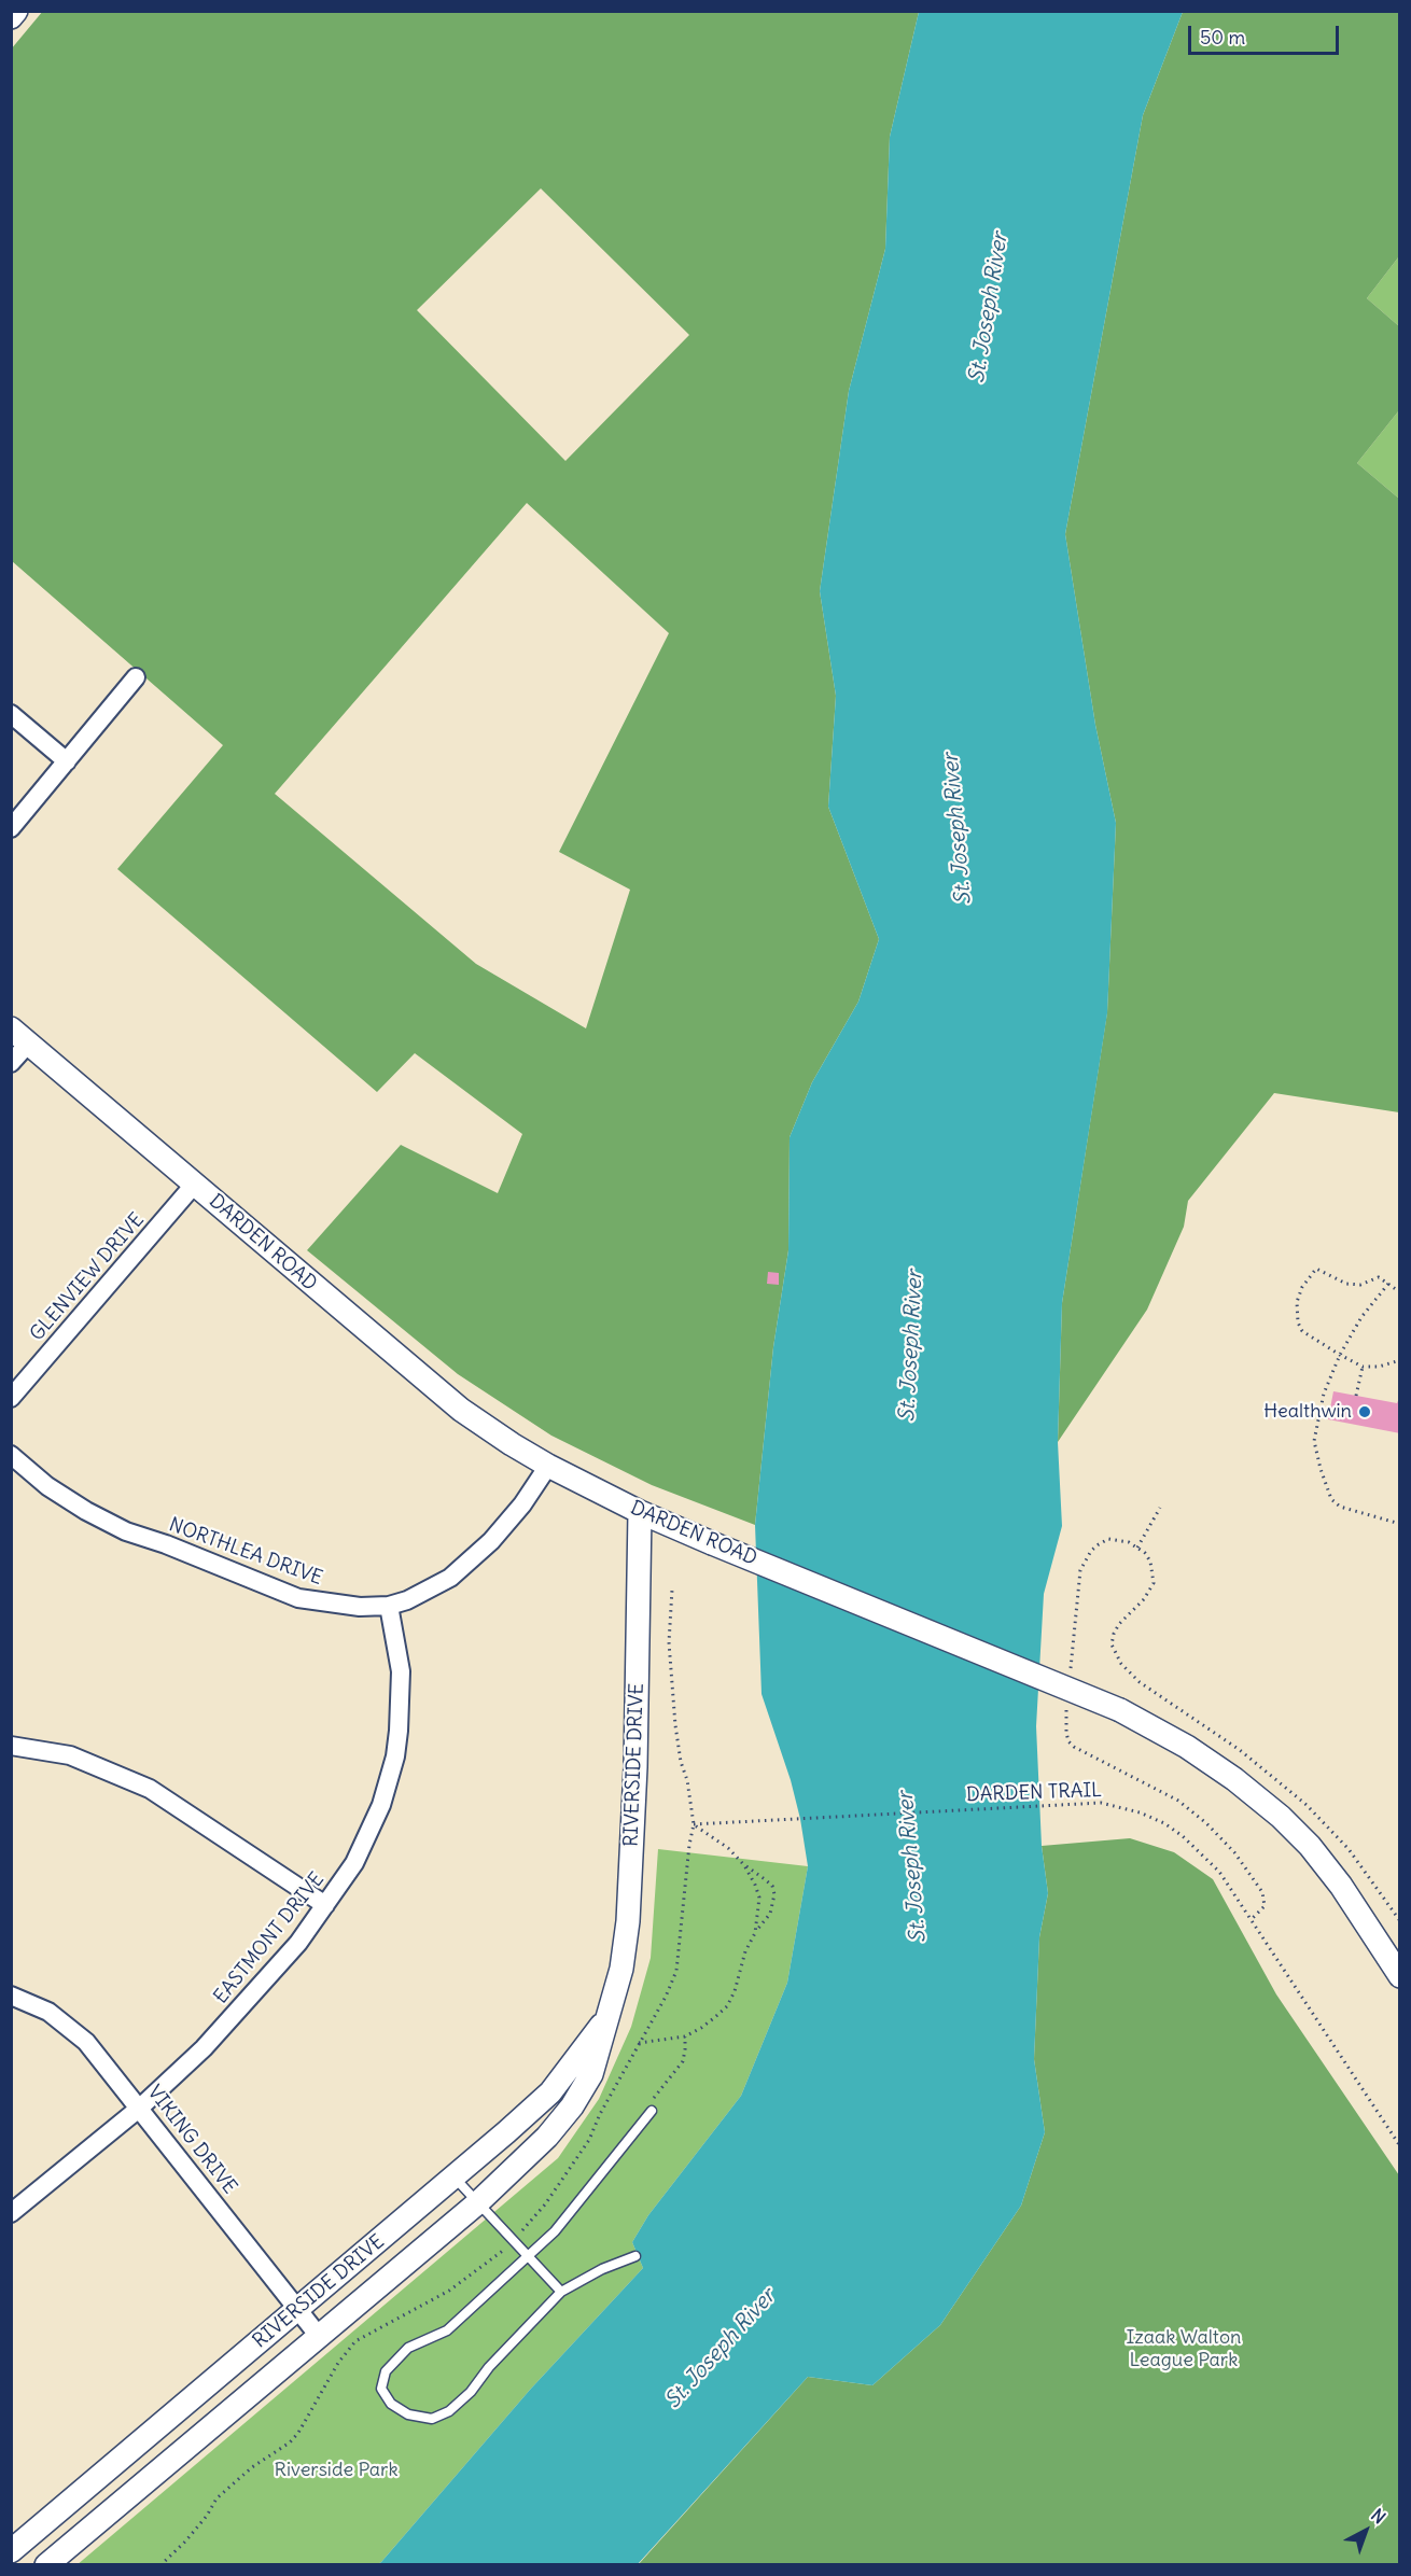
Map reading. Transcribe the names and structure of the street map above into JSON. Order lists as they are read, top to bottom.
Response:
{
  "streets": {
    "street": [
      "DARDEN ROAD",
      "GLENVIEW DRIVE",
      "NORTHLEA DRIVE",
      "RIVERSIDE DRIVE",
      "EASTMONT DRIVE",
      "VIKING DRIVE"
    ],
    "path": ["DARDEN TRAIL"]
  },
  "crossings": [
    ["DARDEN ROAD", "GLENVIEW DRIVE"],
    ["DARDEN ROAD", "NORTHLEA DRIVE"],
    ["DARDEN ROAD", "RIVERSIDE DRIVE"],
    ["NORTHLEA DRIVE", "EASTMONT DRIVE"],
    ["RIVERSIDE DRIVE", "VIKING DRIVE"],
    ["EASTMONT DRIVE", "VIKING DRIVE"]
  ],
  "water": ["St. Joseph River"],
  "parks": ["Izaak Walton League Park", "Riverside Park"],
  "places": ["Healthwin"],
  "scale_bar": "50 m",
  "north": "top right"
}
